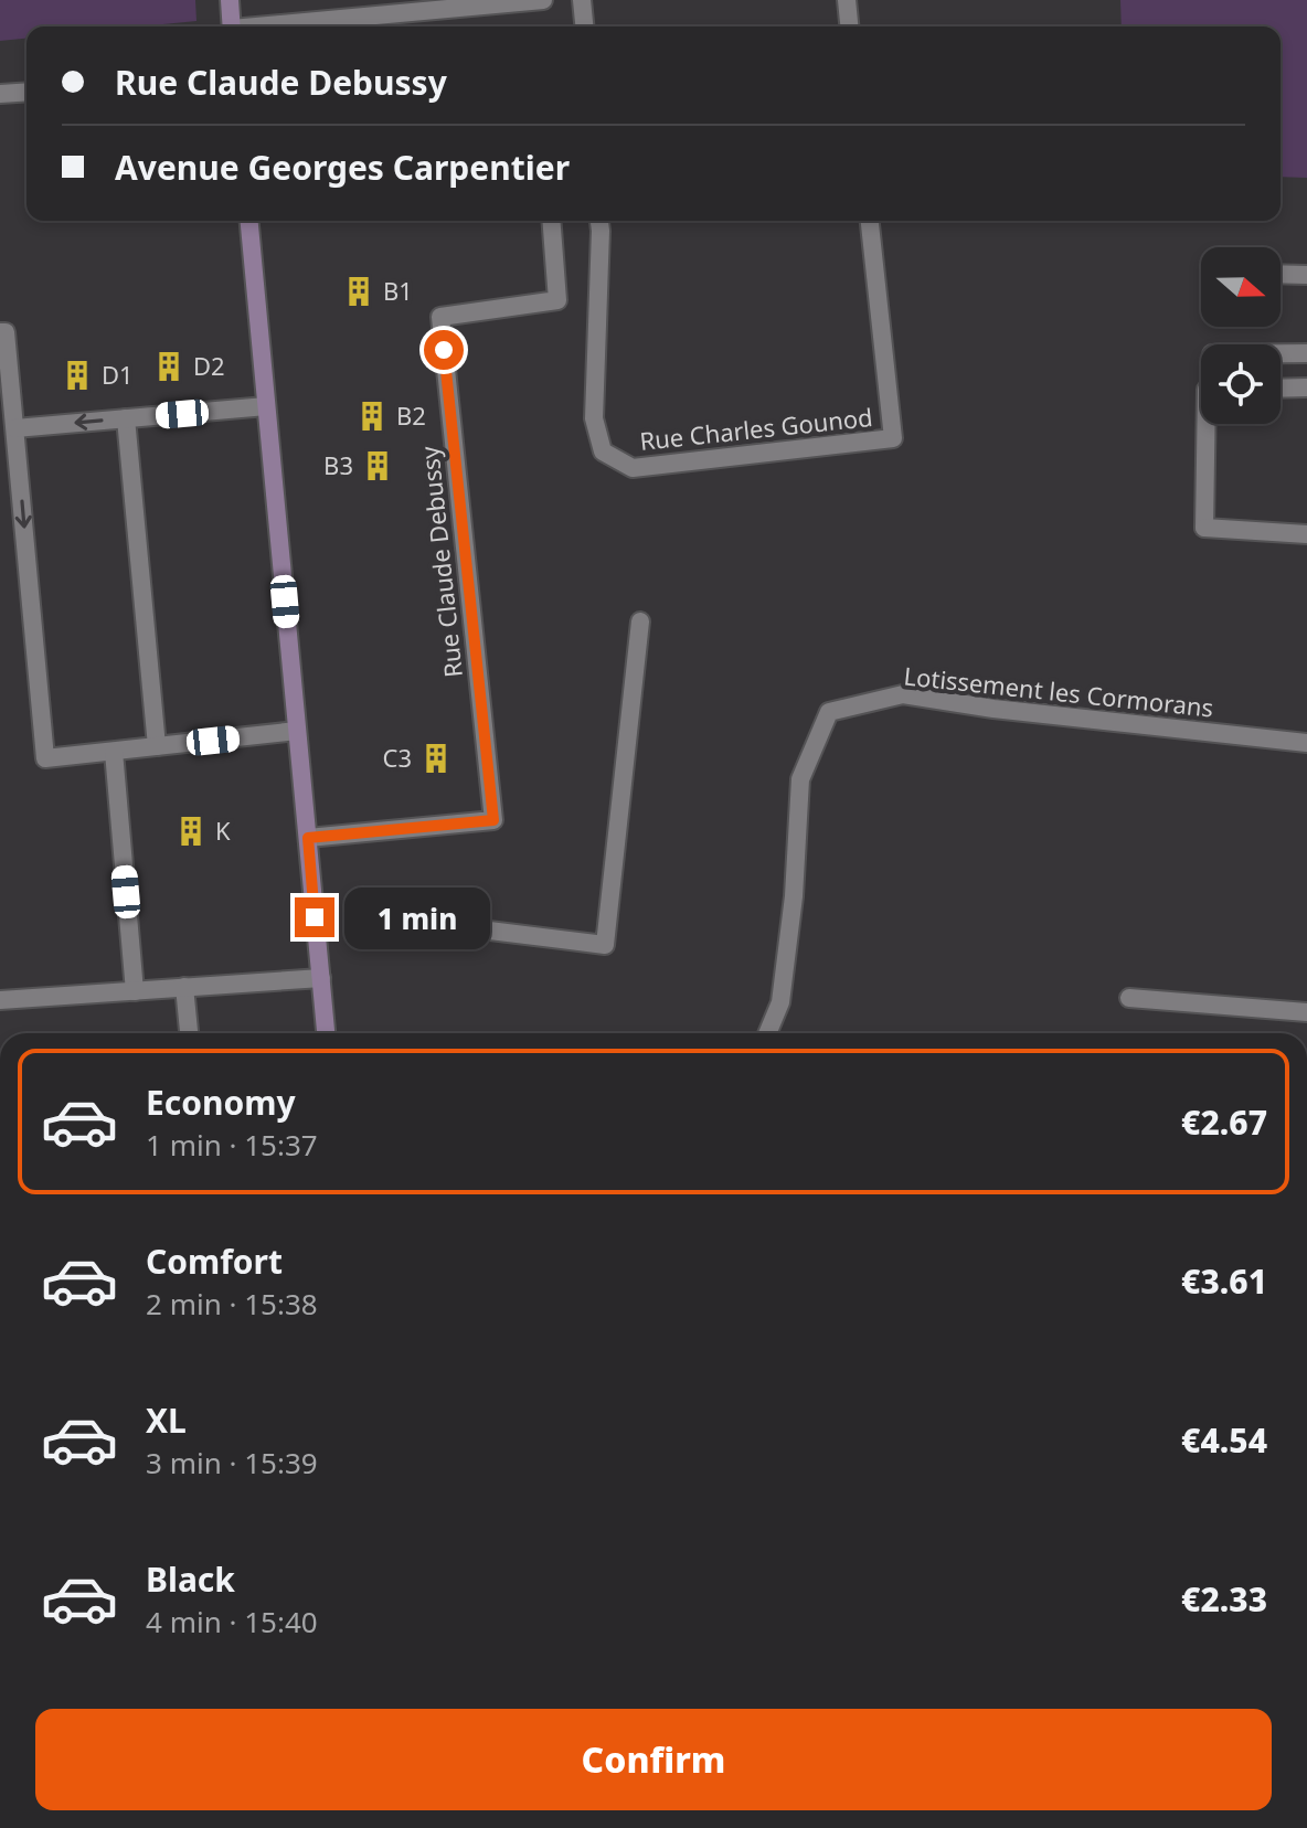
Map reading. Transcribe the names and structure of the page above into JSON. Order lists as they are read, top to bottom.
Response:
{
  "streets": {
    "street": ["Rue Charles Gounod", "Rue Claude Debussy", "Lotissement les Cormorans"]
  },
  "places": {
    "building": [
      "B1",
      "D2",
      "D1",
      "B2",
      "B3",
      "C3",
      "K"
    ]
  },
  "north": "right",
  "page": {
    "banner": ["Rue Claude Debussy", "Avenue Georges Carpentier"],
    "bubble": "1 min",
    "list": [
      {
        "name": "Economy",
        "note": "1 min · 15:37",
        "value": "€2.67"
      },
      {
        "name": "Comfort",
        "note": "2 min · 15:38",
        "value": "€3.61"
      },
      {
        "name": "XL",
        "note": "3 min · 15:39",
        "value": "€4.54"
      },
      {
        "name": "Black",
        "note": "4 min · 15:40",
        "value": "€2.33"
      }
    ],
    "buttons": "Confirm"
  }
}
